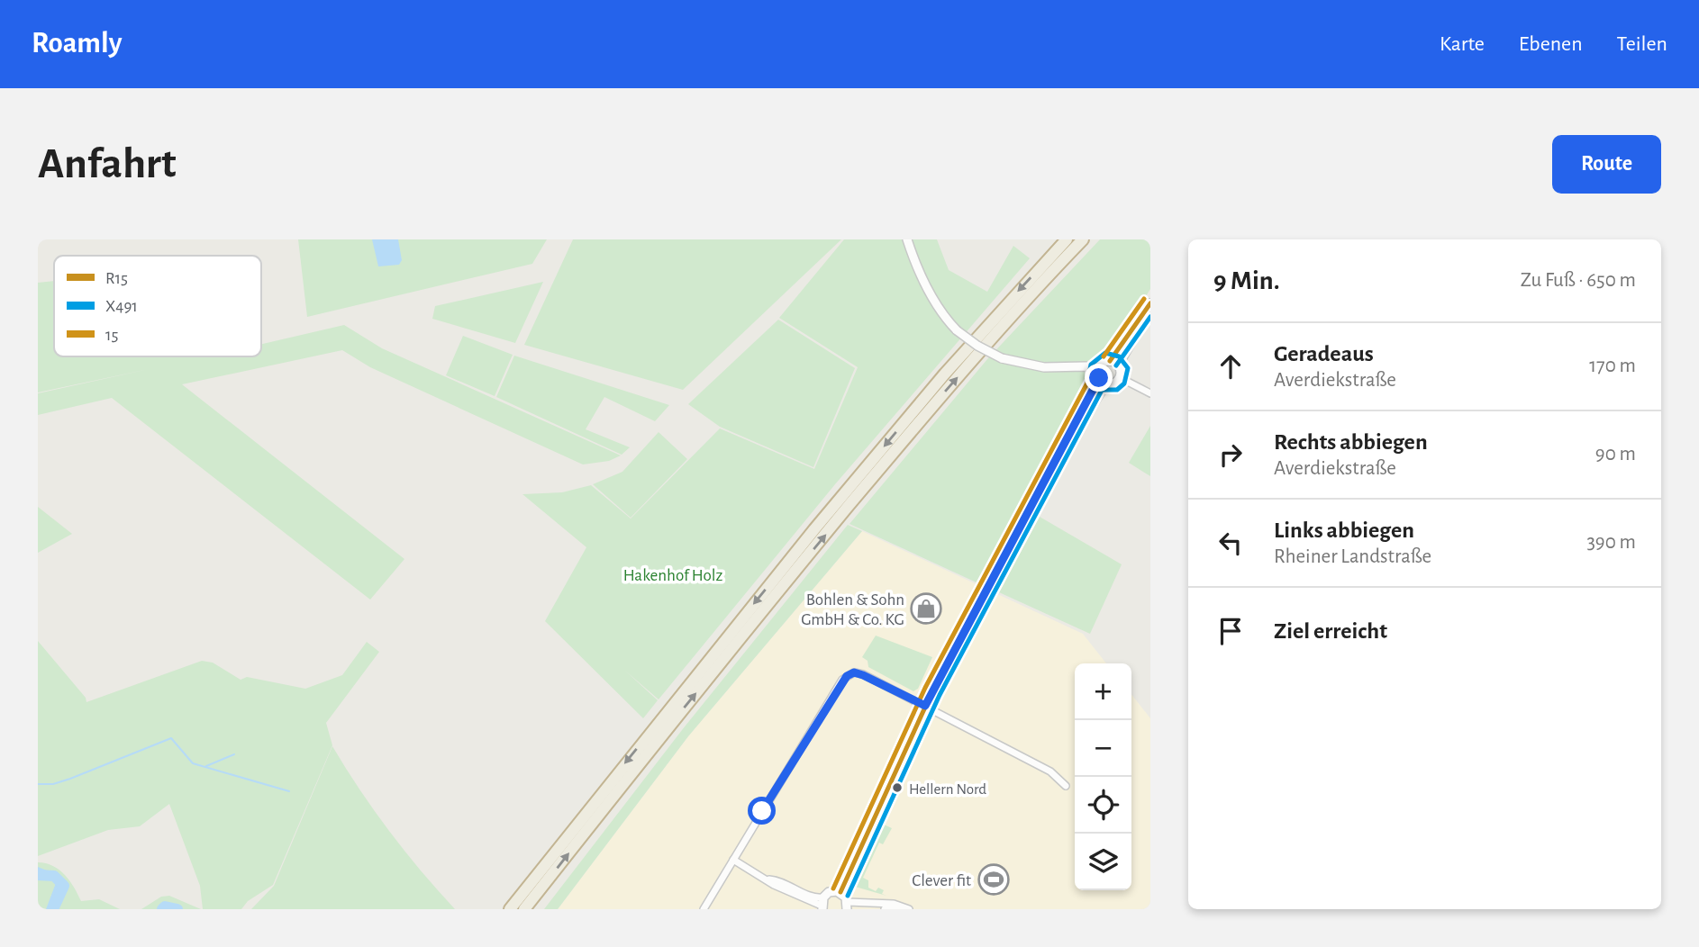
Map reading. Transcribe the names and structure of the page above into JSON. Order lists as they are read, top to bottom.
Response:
{
  "parks": ["Hakenhof Holz"],
  "places": {
    "shop": ["Bohlen & Sohn GmbH & Co. KG"],
    "other": ["Hellern Nord"],
    "sports": ["Clever fit"]
  },
  "lines": ["transit line 15", "transit line R15", "transit line X491"],
  "legend": ["R15", "X491", "15"],
  "page": {
    "header": "Roamly",
    "nav": ["Karte", "Ebenen", "Teilen"],
    "buttons": "Route",
    "title": "Anfahrt",
    "heading": ["9 Min.", "Zu Fuß · 650 m"],
    "list": [
      ["Geradeaus", "Averdiekstraße", "170 m"],
      ["Rechts abbiegen", "Averdiekstraße", "90 m"],
      ["Links abbiegen", "Rheiner Landstraße", "390 m"],
      "Ziel erreicht"
    ],
    "map_buttons": ["+", "−"]
  }
}
